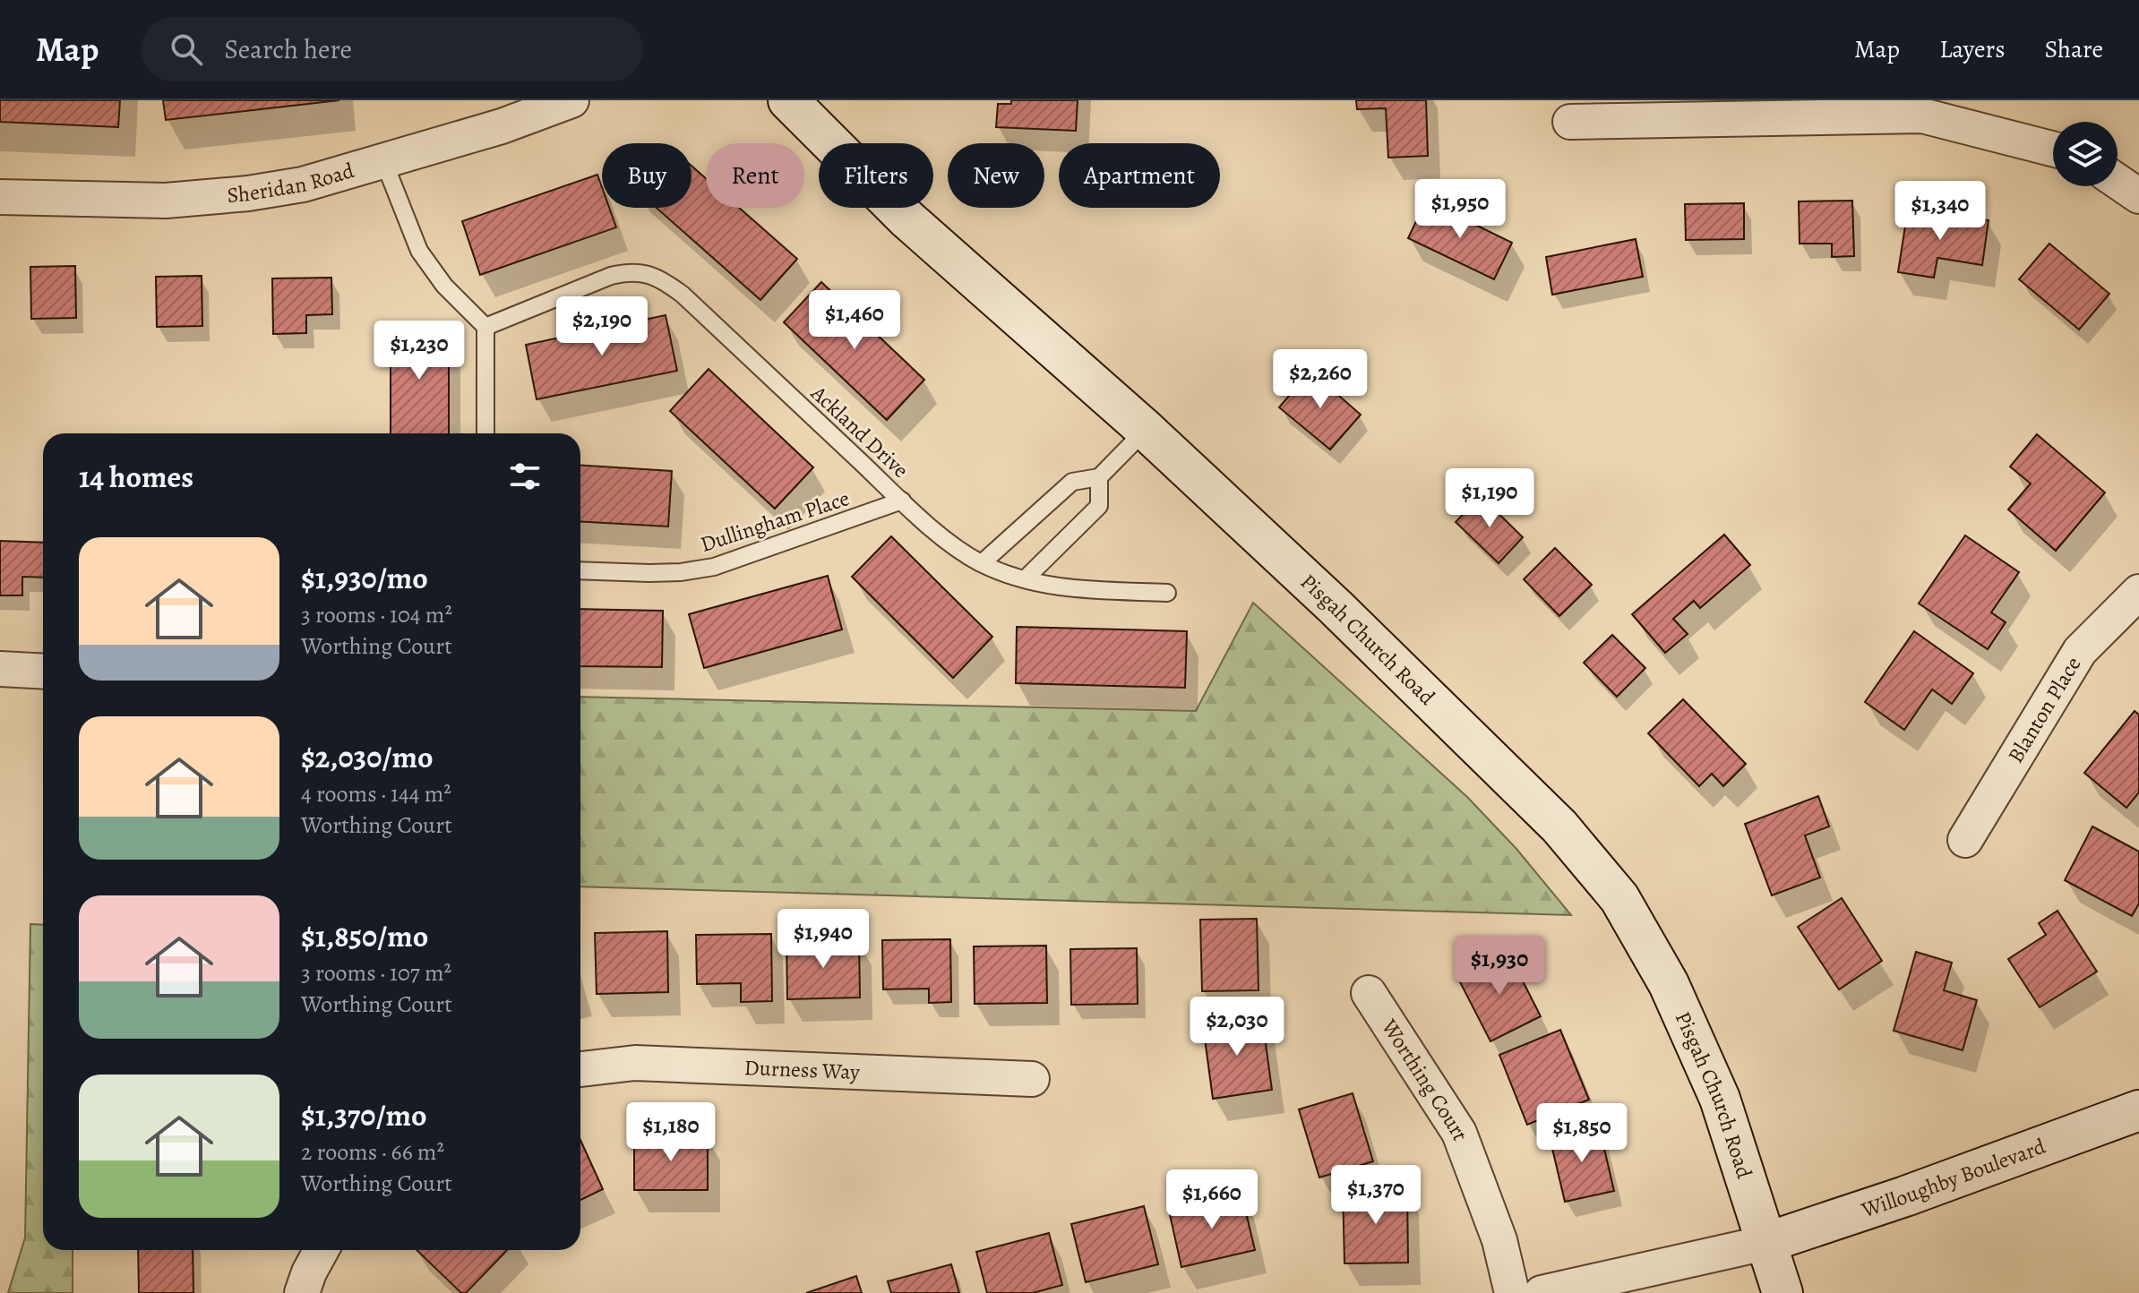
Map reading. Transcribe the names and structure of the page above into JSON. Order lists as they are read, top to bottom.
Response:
{
  "streets": {
    "main road": ["Pisgah Church Road", "Willoughby Boulevard"],
    "street": [
      "Sheridan Road",
      "Blanton Place",
      "Durness Way",
      "Worthing Court"
    ],
    "lane": ["Ackland Drive", "Dullingham Place"]
  },
  "crossings": [
    ["Ackland Drive", "Dullingham Place"],
    ["Pisgah Church Road", "Willoughby Boulevard"]
  ],
  "page": {
    "header": "Map",
    "search": "Search here",
    "nav": ["Map", "Layers", "Share"],
    "chip": [
      "Buy",
      "Rent",
      "Filters",
      "New",
      "Apartment"
    ],
    "price": [
      "$1,950",
      "$1,340",
      "$1,460",
      "$2,190",
      "$1,230",
      "$2,260",
      "$1,190",
      "$1,940",
      "$1,930",
      "$2,030",
      "$1,180",
      "$1,850",
      "$1,370",
      "$1,660"
    ],
    "heading": "14 homes",
    "list": [
      {
        "name": "$1,930/mo",
        "note": "3 rooms · 104 m² · Worthing Court"
      },
      {
        "name": "$2,030/mo",
        "note": "4 rooms · 144 m² · Worthing Court"
      },
      {
        "name": "$1,850/mo",
        "note": "3 rooms · 107 m² · Worthing Court"
      },
      {
        "name": "$1,370/mo",
        "note": "2 rooms · 66 m² · Worthing Court"
      }
    ]
  }
}
